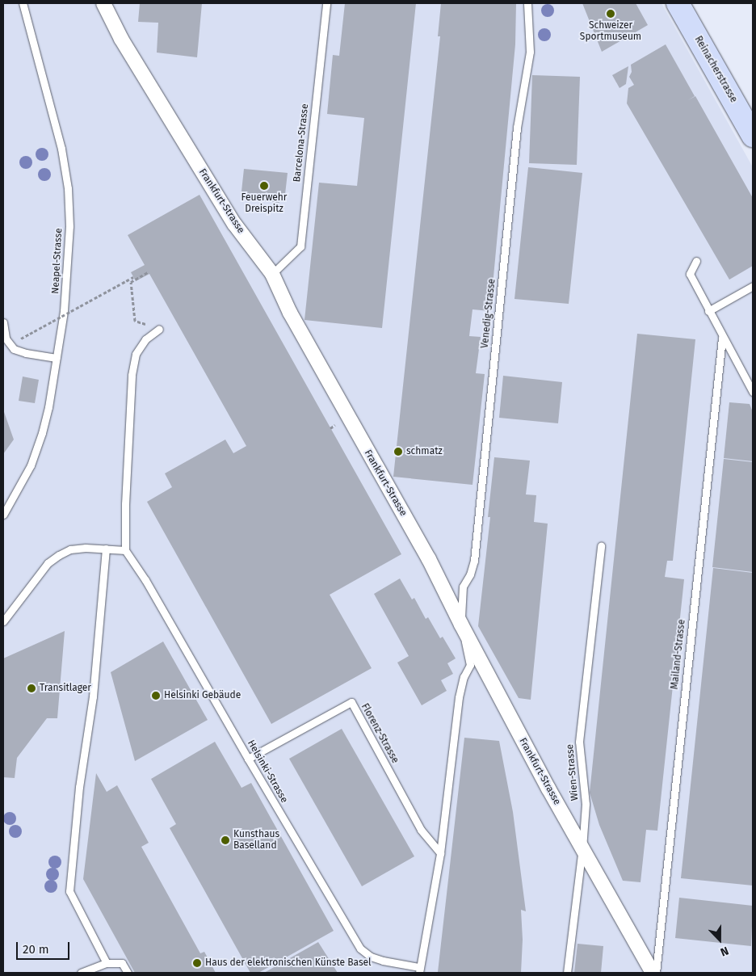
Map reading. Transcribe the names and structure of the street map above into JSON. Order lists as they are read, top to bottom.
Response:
{
  "streets": {
    "main road": ["Reinacherstrasse"],
    "street": ["Frankfurt-Strasse"],
    "lane": [
      "Barcelona-Strasse",
      "Neapel-Strasse",
      "Venedig-Strasse",
      "Mailand-Strasse",
      "Florenz-Strasse",
      "Helsinki-Strasse",
      "Wien-Strasse"
    ]
  },
  "crossings": [
    ["Barcelona-Strasse", "Frankfurt-Strasse"],
    ["Frankfurt-Strasse", "Venedig-Strasse"],
    ["Frankfurt-Strasse", "Mailand-Strasse"],
    ["Frankfurt-Strasse", "Wien-Strasse"],
    ["Florenz-Strasse", "Helsinki-Strasse"]
  ],
  "places": [
    "Schweizer Sportmuseum",
    "Feuerwehr Dreispitz",
    "schmatz",
    "Transitlager",
    "Helsinki Gebäude",
    "Kunsthaus Baselland",
    "Haus der elektronischen Künste Basel"
  ],
  "scale_bar": "20 m",
  "north": "bottom"
}
